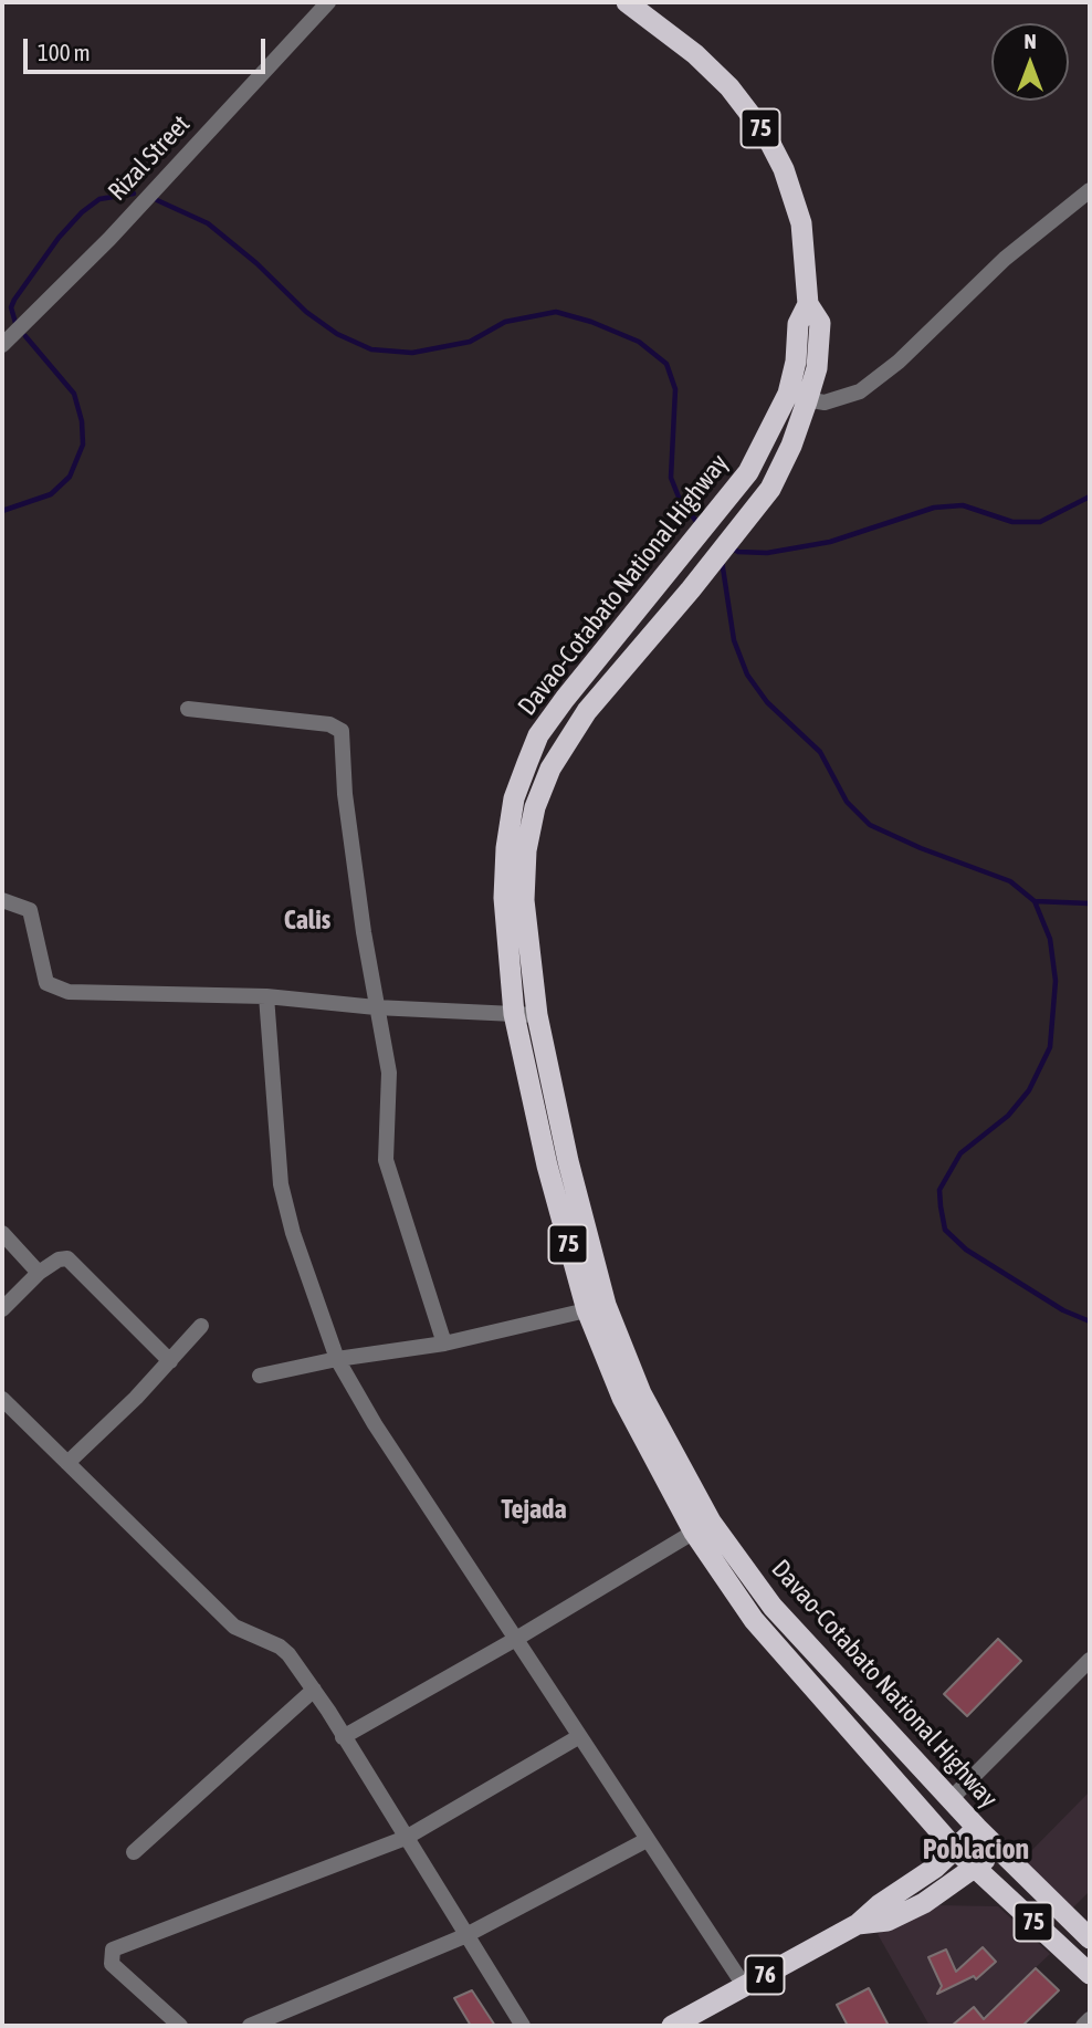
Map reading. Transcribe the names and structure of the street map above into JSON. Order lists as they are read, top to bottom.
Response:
{
  "streets": {
    "highway": ["75", "Davao-Cotabato National Highway", "76"],
    "street": ["Rizal Street"]
  },
  "crossings": [
    ["Davao-Cotabato National Highway", "76"]
  ],
  "districts": ["Calis", "Tejada", "Poblacion"],
  "scale_bar": "100 m",
  "north": "top"
}
